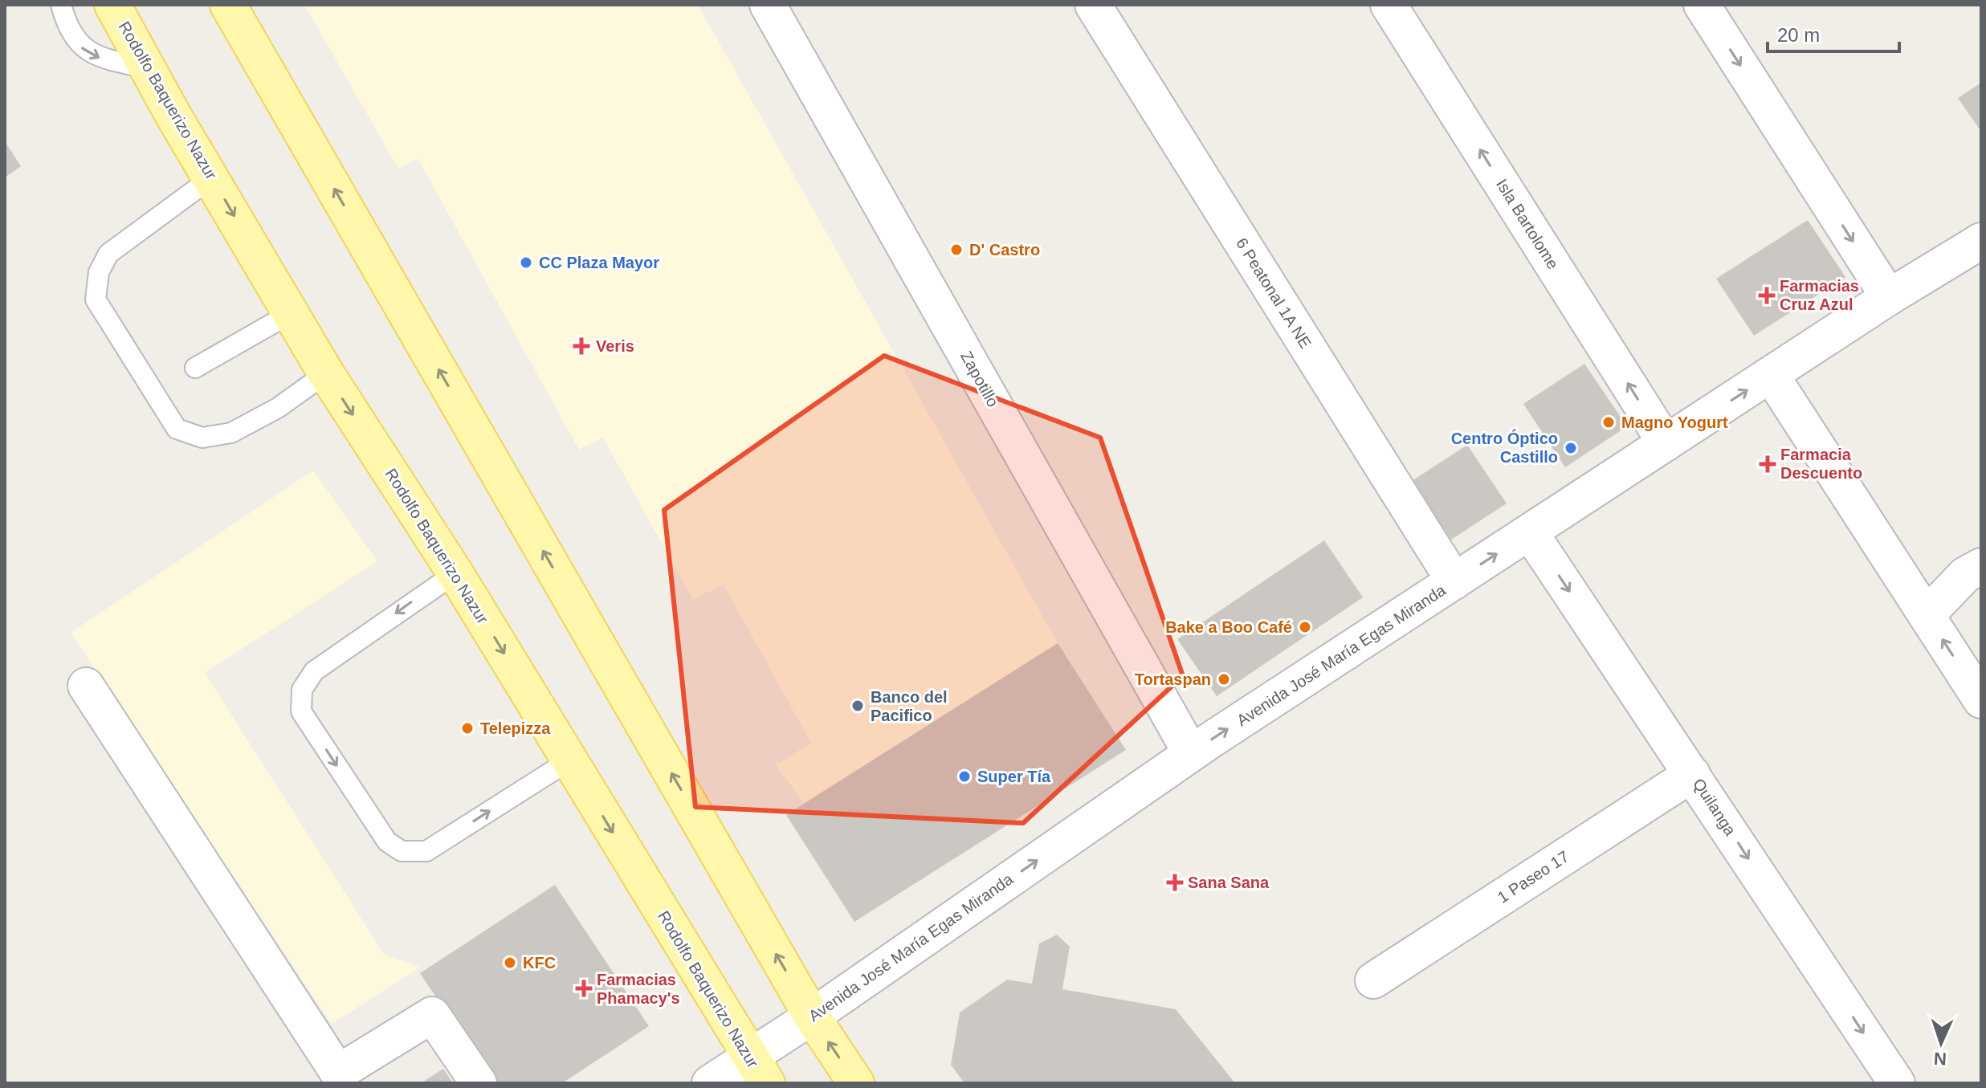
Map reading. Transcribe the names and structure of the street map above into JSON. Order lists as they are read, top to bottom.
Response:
{
  "streets": {
    "main road": ["Rodolfo Baquerizo Nazur"],
    "street": [
      "Isla Bartolome",
      "6 Peatonal 1A NE",
      "Zapotillo",
      "Avenida José María Egas Miranda",
      "Quilanga",
      "1 Paseo 17"
    ]
  },
  "crossings": [
    ["Rodolfo Baquerizo Nazur", "Avenida José María Egas Miranda"],
    ["Isla Bartolome", "Avenida José María Egas Miranda"],
    ["6 Peatonal 1A NE", "Avenida José María Egas Miranda"],
    ["Zapotillo", "Avenida José María Egas Miranda"],
    ["Avenida José María Egas Miranda", "Quilanga"],
    ["Quilanga", "1 Paseo 17"]
  ],
  "one_way": ["Avenida José María Egas Miranda"],
  "places": {
    "other": [
      "D' Castro",
      "CC Plaza Mayor",
      "Magno Yogurt",
      "Centro Óptico Castillo",
      "Bake a Boo Café",
      "Tortaspan",
      "Banco del Pacifico",
      "Telepizza",
      "Super Tía",
      "KFC"
    ],
    "health": [
      "Farmacias Cruz Azul",
      "Veris",
      "Farmacia Descuento",
      "Sana Sana",
      "Farmacias Phamacy's"
    ]
  },
  "scale_bar": "20 m",
  "north": "bottom"
}
